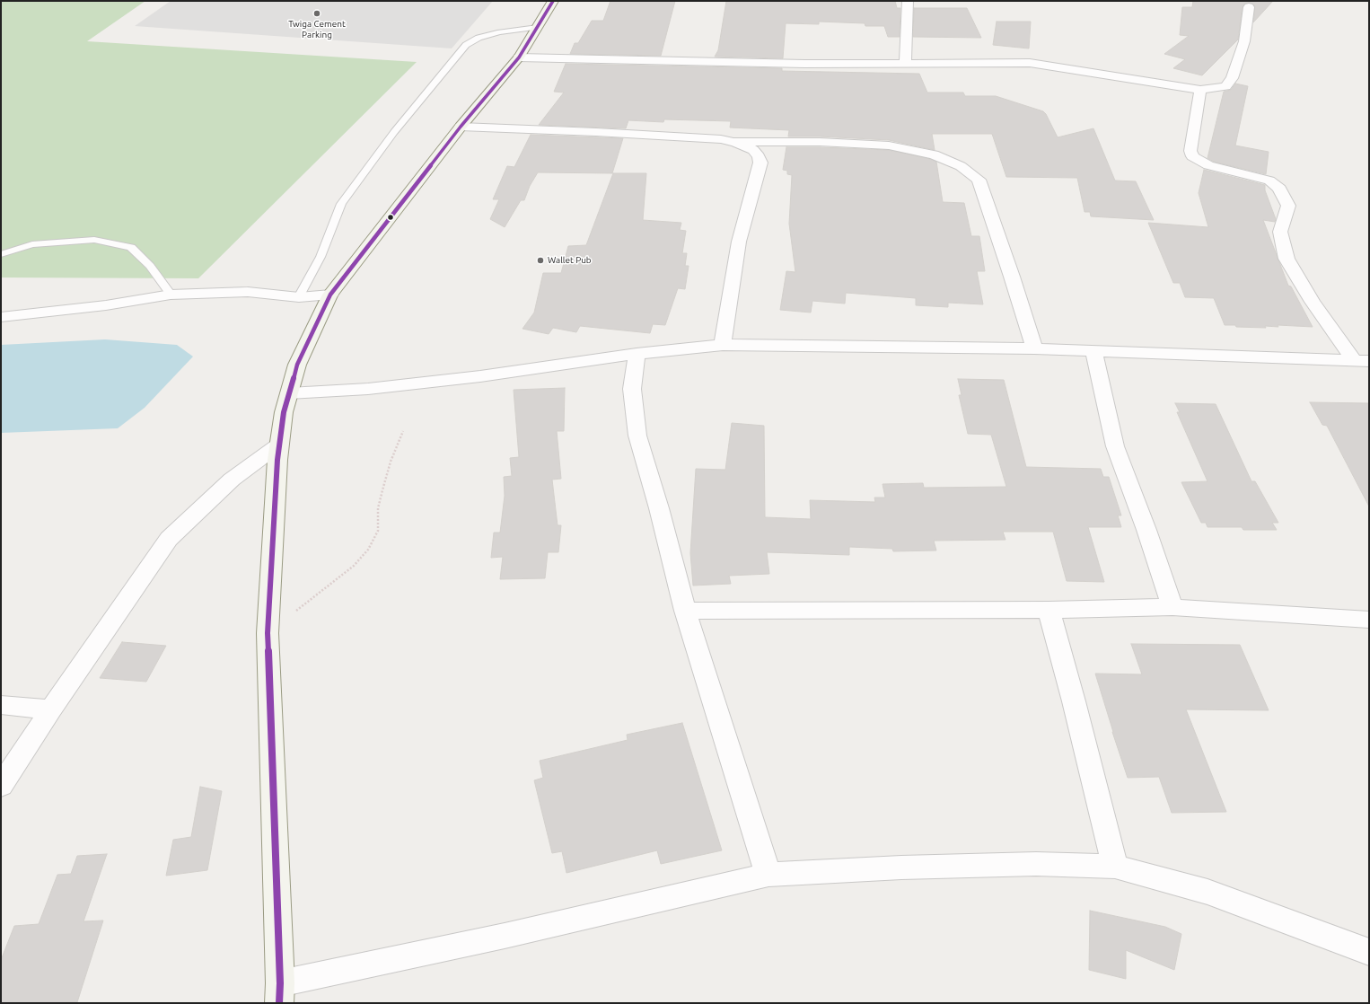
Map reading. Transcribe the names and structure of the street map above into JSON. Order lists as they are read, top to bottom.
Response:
{
  "places": ["Twiga Cement Parking", "Wallet Pub"]
}
